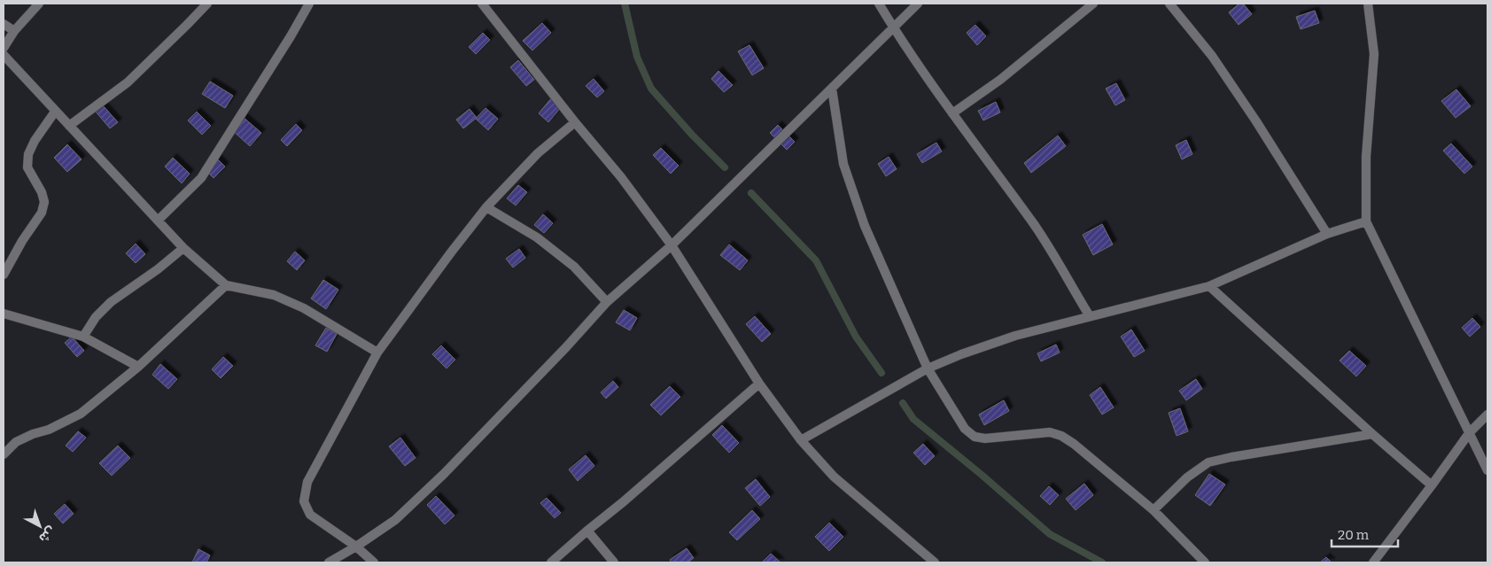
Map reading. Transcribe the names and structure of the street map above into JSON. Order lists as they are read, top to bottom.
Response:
{
  "scale_bar": "20 m",
  "north": "bottom right"
}
